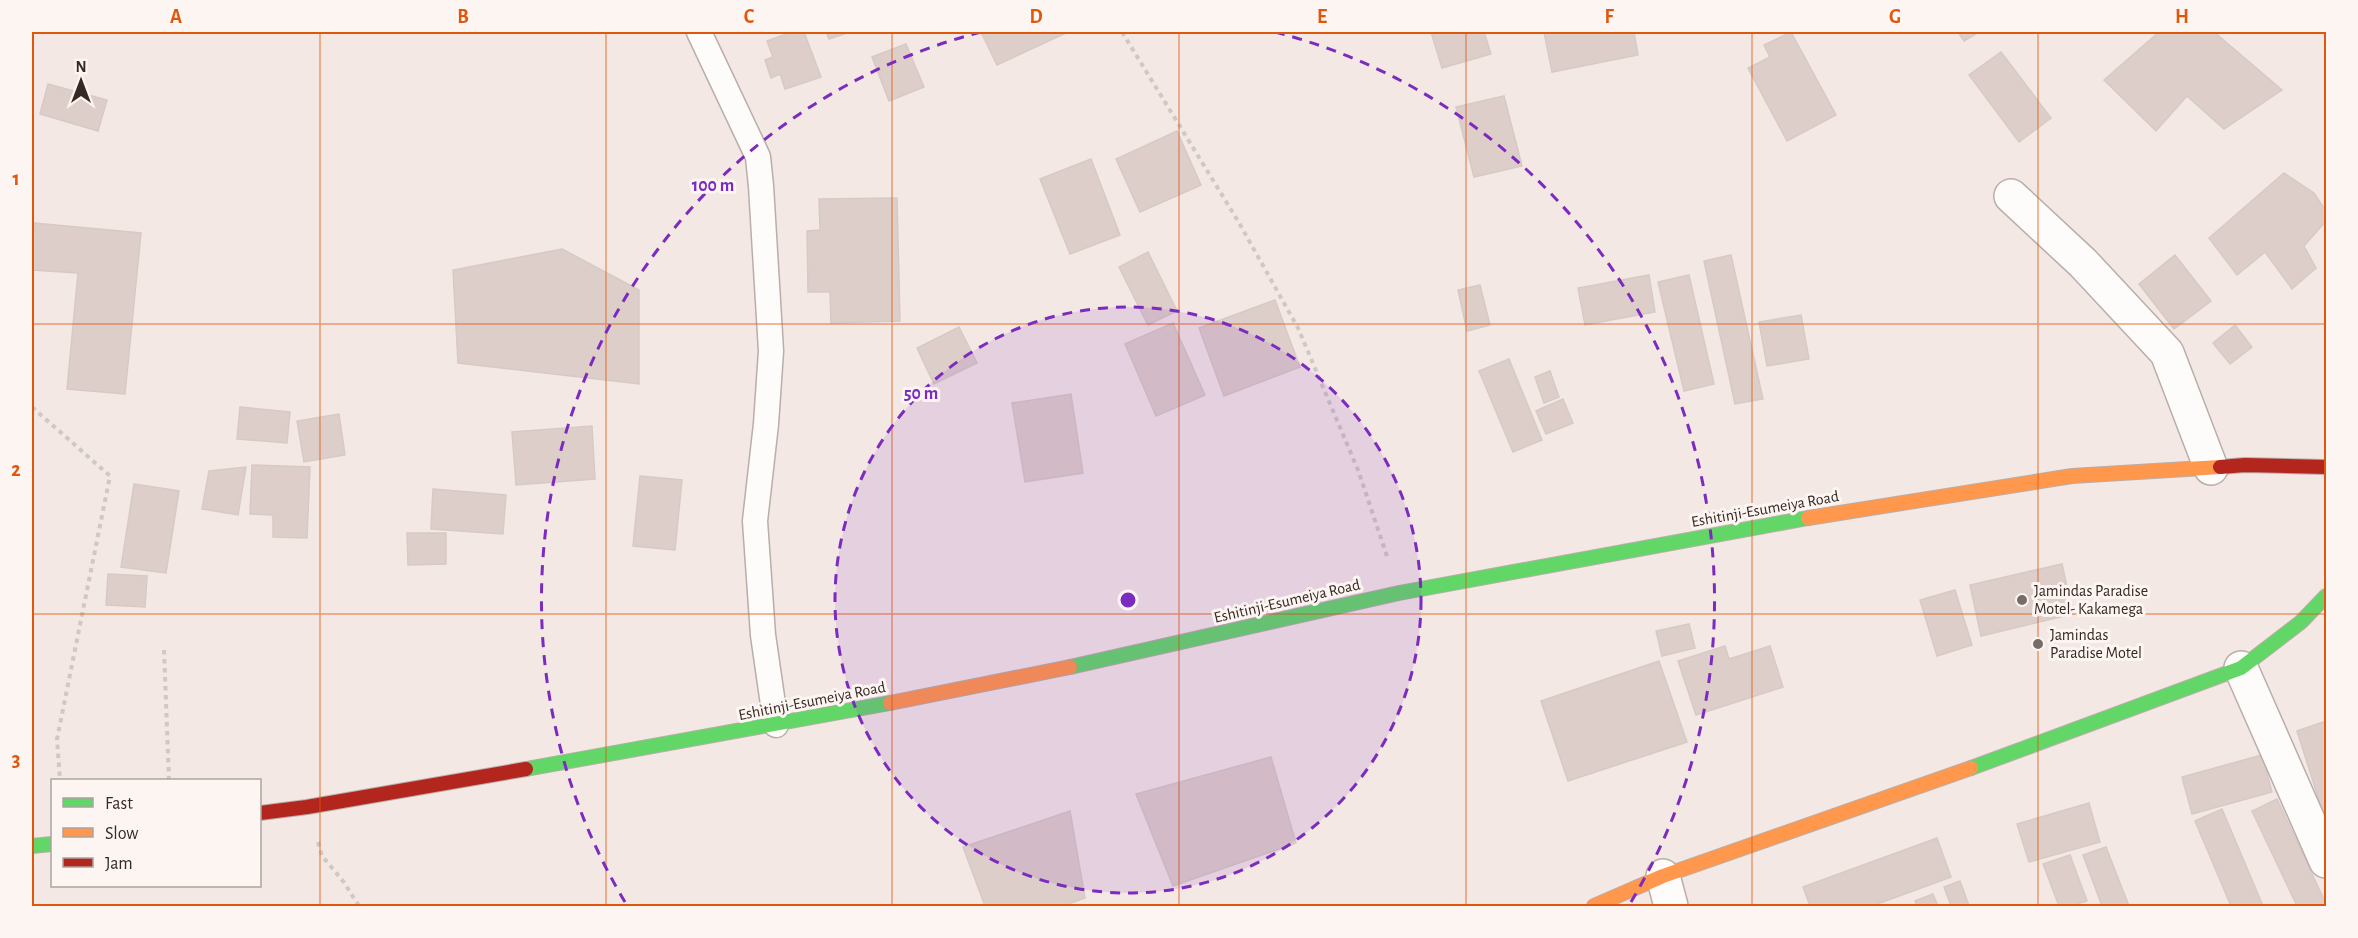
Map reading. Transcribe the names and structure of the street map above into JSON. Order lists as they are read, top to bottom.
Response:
{
  "streets": {
    "main road": ["Eshitinji-Esumeiya Road"]
  },
  "places": ["Jamindas Paradise Motel- Kakamega", "Jamindas Paradise Motel"],
  "legend": ["Fast", "Slow", "Jam"],
  "north": "top",
  "grid": {
    "columns": [
      "A",
      "B",
      "C",
      "D",
      "E",
      "F",
      "G",
      "H"
    ],
    "rows": ["1", "2", "3"]
  },
  "rings": ["100 m", "50 m"]
}
